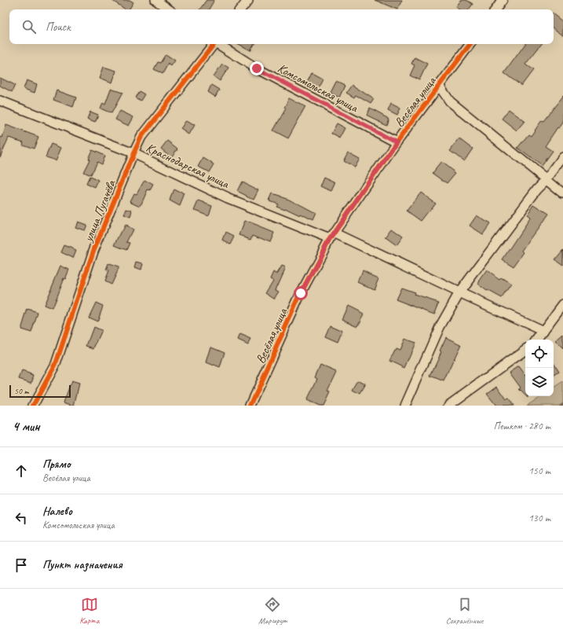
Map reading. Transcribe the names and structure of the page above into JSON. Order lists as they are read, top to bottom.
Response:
{
  "streets": {
    "street": [
      "Комсомольская улица",
      "Весёлая улица",
      "Краснодарская улица",
      "улица Пугачёва"
    ]
  },
  "crossings": [
    ["Комсомольская улица", "Весёлая улица"],
    ["Весёлая улица", "Краснодарская улица"],
    ["Краснодарская улица", "улица Пугачёва"]
  ],
  "scale_bar": "50 m",
  "page": {
    "search": "Поиск",
    "scale": "50 m",
    "heading": ["4 мин", "Пешком · 280 m"],
    "list": [
      ["Прямо", "Весёлая улица", "150 m"],
      ["Налево", "Комсомольская улица", "130 m"],
      "Пункт назначения"
    ],
    "nav": ["Карта", "Маршрут", "Сохранённые"]
  }
}
